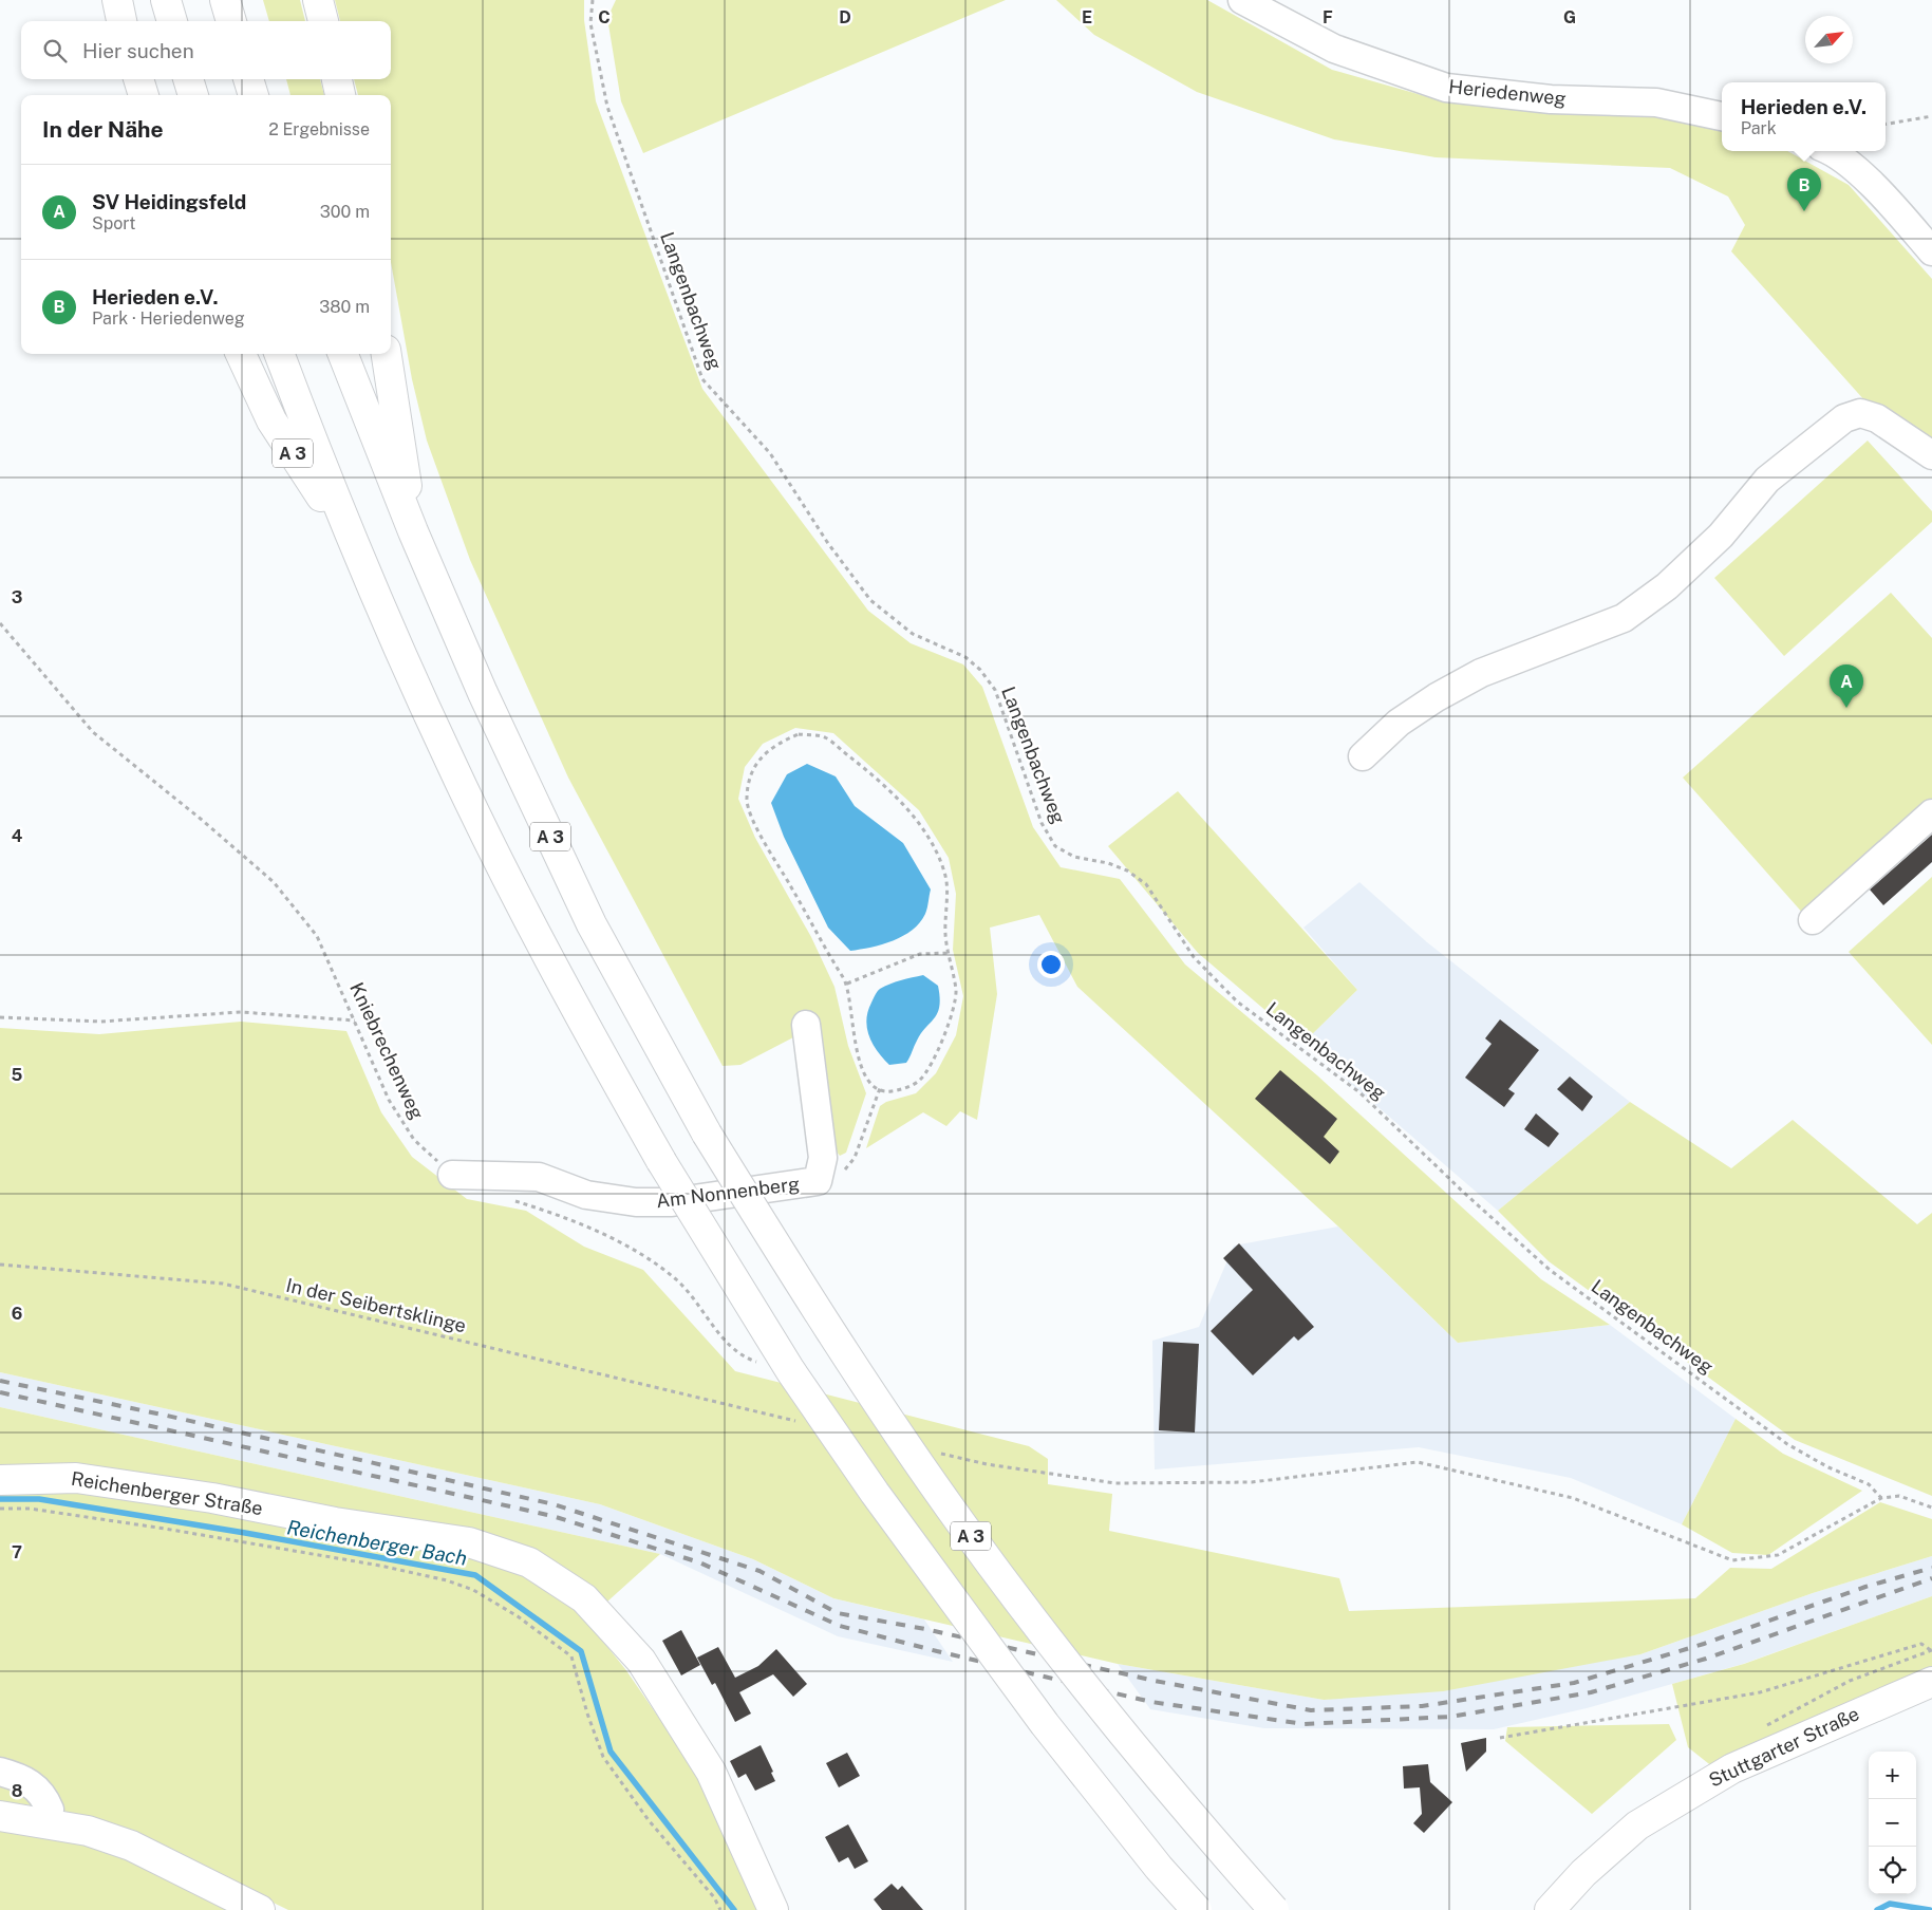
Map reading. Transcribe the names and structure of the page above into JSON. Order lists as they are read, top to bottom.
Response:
{
  "streets": {
    "main road": ["A 3", "Reichenberger Straße", "Stuttgarter Straße"],
    "street": ["Heriedenweg", "Am Nonnenberg"],
    "path": ["Langenbachweg", "Kniebrechenweg", "In der Seibertsklinge"]
  },
  "crossings": [
    ["Kniebrechenweg", "Am Nonnenberg"]
  ],
  "water": ["Reichenberger Bach"],
  "north": "top right",
  "page": {
    "search": "Hier suchen",
    "popup": ["Herieden e.V.", "Park"],
    "heading": ["In der Nähe", "2 Ergebnisse"],
    "list": [
      {
        "mark": "A",
        "name": "SV Heidingsfeld",
        "note": "Sport",
        "value": "300 m"
      },
      {
        "mark": "B",
        "name": "Herieden e.V.",
        "note": "Park · Heriedenweg",
        "value": "380 m"
      }
    ],
    "pins": ["B", "A"],
    "map_buttons": ["+", "−"]
  },
  "grid": {
    "columns": [
      "C",
      "D",
      "E",
      "F",
      "G"
    ],
    "rows": [
      "3",
      "4",
      "5",
      "6",
      "7",
      "8"
    ]
  }
}
